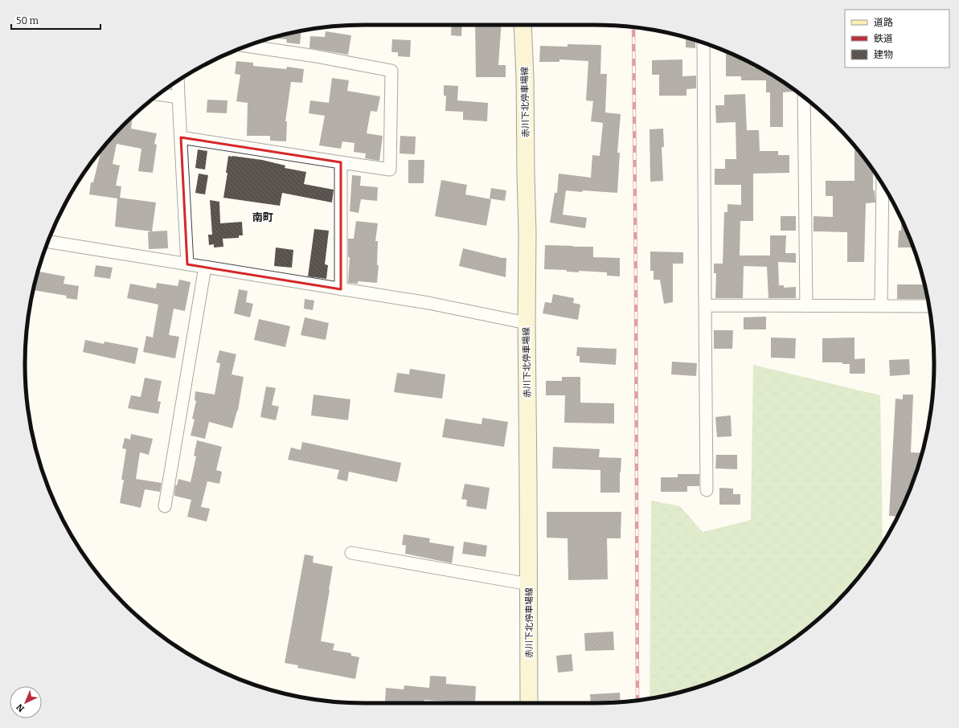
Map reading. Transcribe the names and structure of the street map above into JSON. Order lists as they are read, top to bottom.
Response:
{
  "streets": {
    "main road": ["赤川下北停車場線"]
  },
  "districts": ["南町"],
  "legend": ["道路", "鉄道", "建物"],
  "scale_bar": "50 m",
  "north": "bottom left"
}
